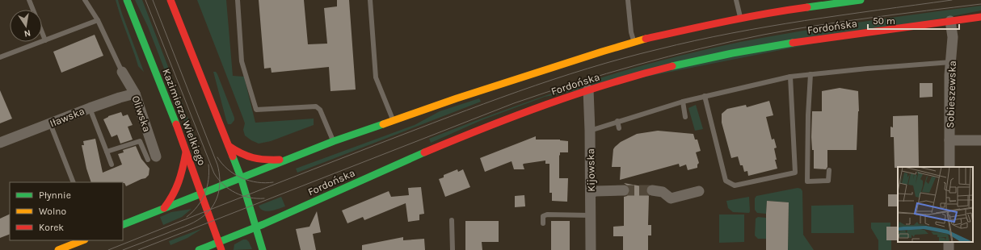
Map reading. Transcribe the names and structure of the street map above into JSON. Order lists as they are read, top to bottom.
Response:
{
  "streets": {
    "main road": ["Fordońska", "Kazimierza Wielkiego"],
    "street": [
      "Sobieszewska",
      "Oliwska",
      "Iławska",
      "Kijowska"
    ]
  },
  "crossings": [
    ["Fordońska", "Sobieszewska"],
    ["Fordońska", "Kazimierza Wielkiego"],
    ["Fordońska", "Kijowska"],
    ["Oliwska", "Iławska"]
  ],
  "legend": ["Płynnie", "Wolno", "Korek"],
  "scale_bar": "50 m",
  "north": "bottom"
}
